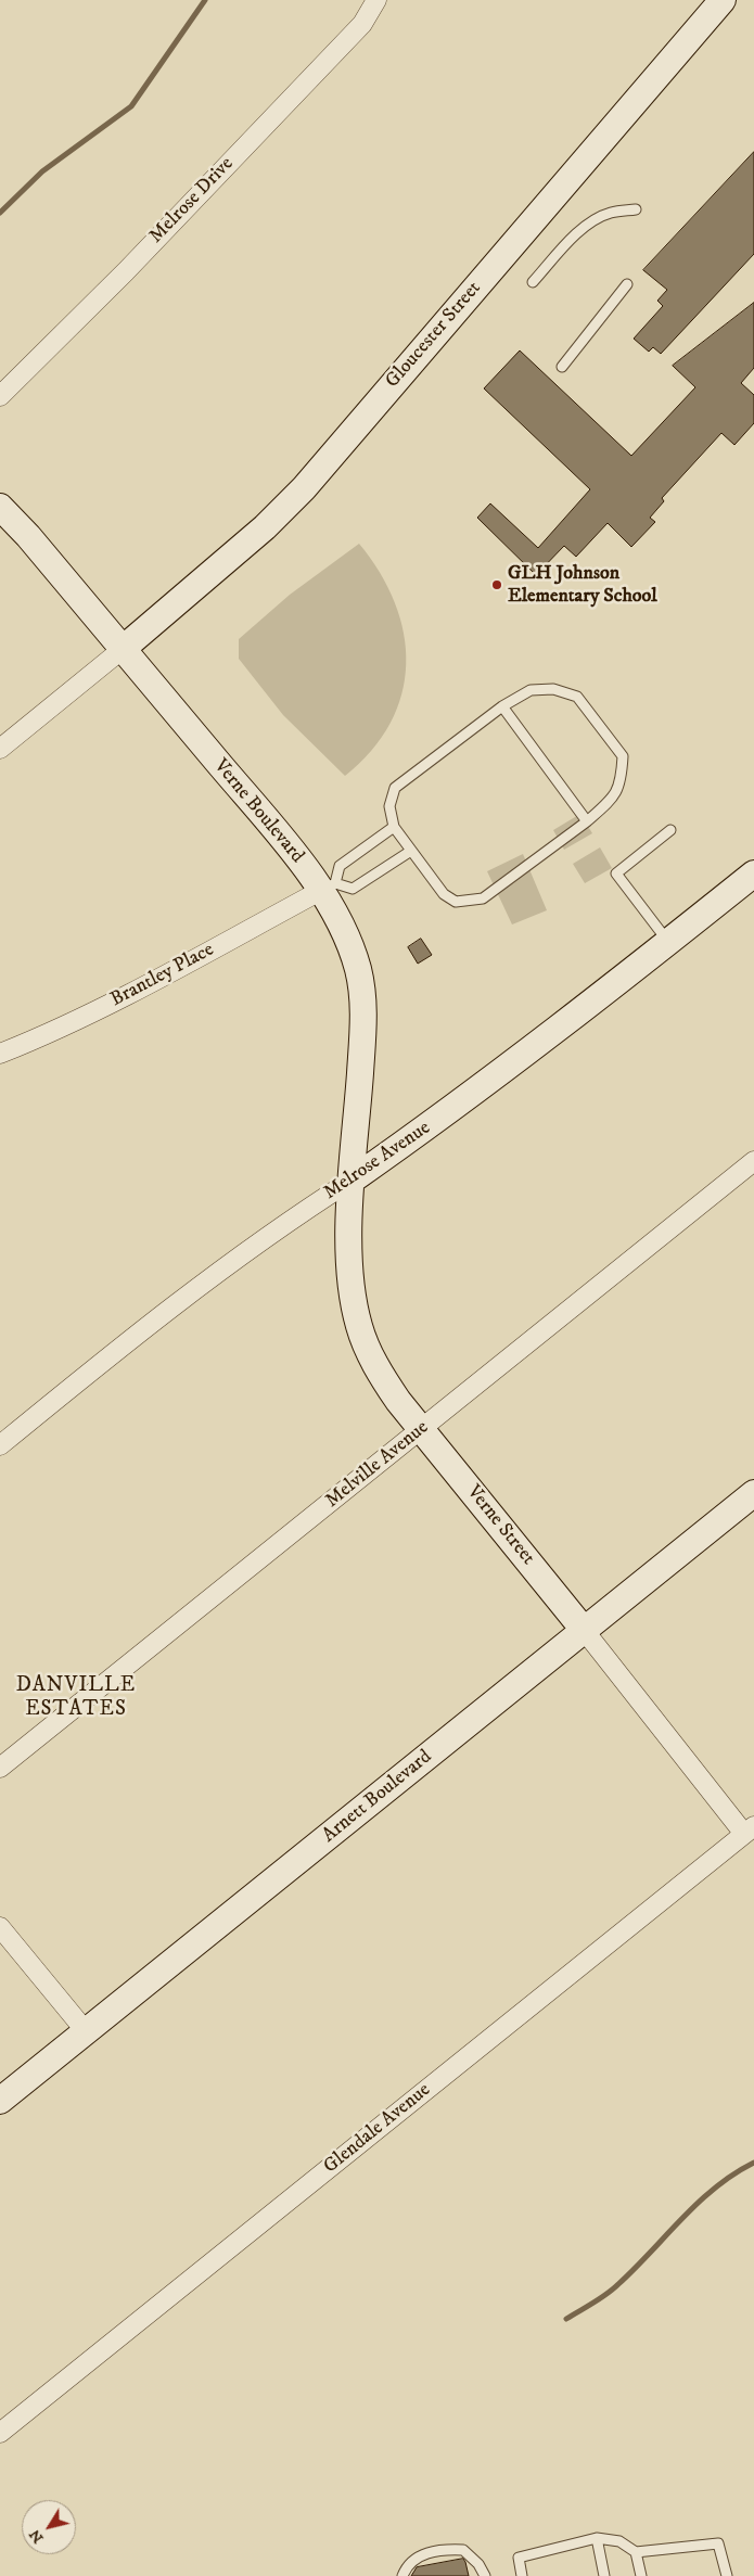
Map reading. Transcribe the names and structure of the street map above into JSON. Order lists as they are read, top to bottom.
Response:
{
  "streets": {
    "street": [
      "Melrose Drive",
      "Gloucester Street",
      "Verne Boulevard",
      "Brantley Place",
      "Melrose Avenue",
      "Melville Avenue",
      "Verne Street",
      "Arnett Boulevard",
      "Glendale Avenue"
    ]
  },
  "crossings": [
    ["Gloucester Street", "Verne Boulevard"],
    ["Verne Boulevard", "Brantley Place"],
    ["Verne Boulevard", "Melrose Avenue"],
    ["Verne Boulevard", "Verne Street"],
    ["Melrose Avenue", "Verne Street"],
    ["Melville Avenue", "Verne Street"],
    ["Verne Street", "Arnett Boulevard"],
    ["Verne Street", "Glendale Avenue"]
  ],
  "districts": ["DANVILLE ESTATES"],
  "places": ["GLH Johnson Elementary School"],
  "north": "bottom left"
}
